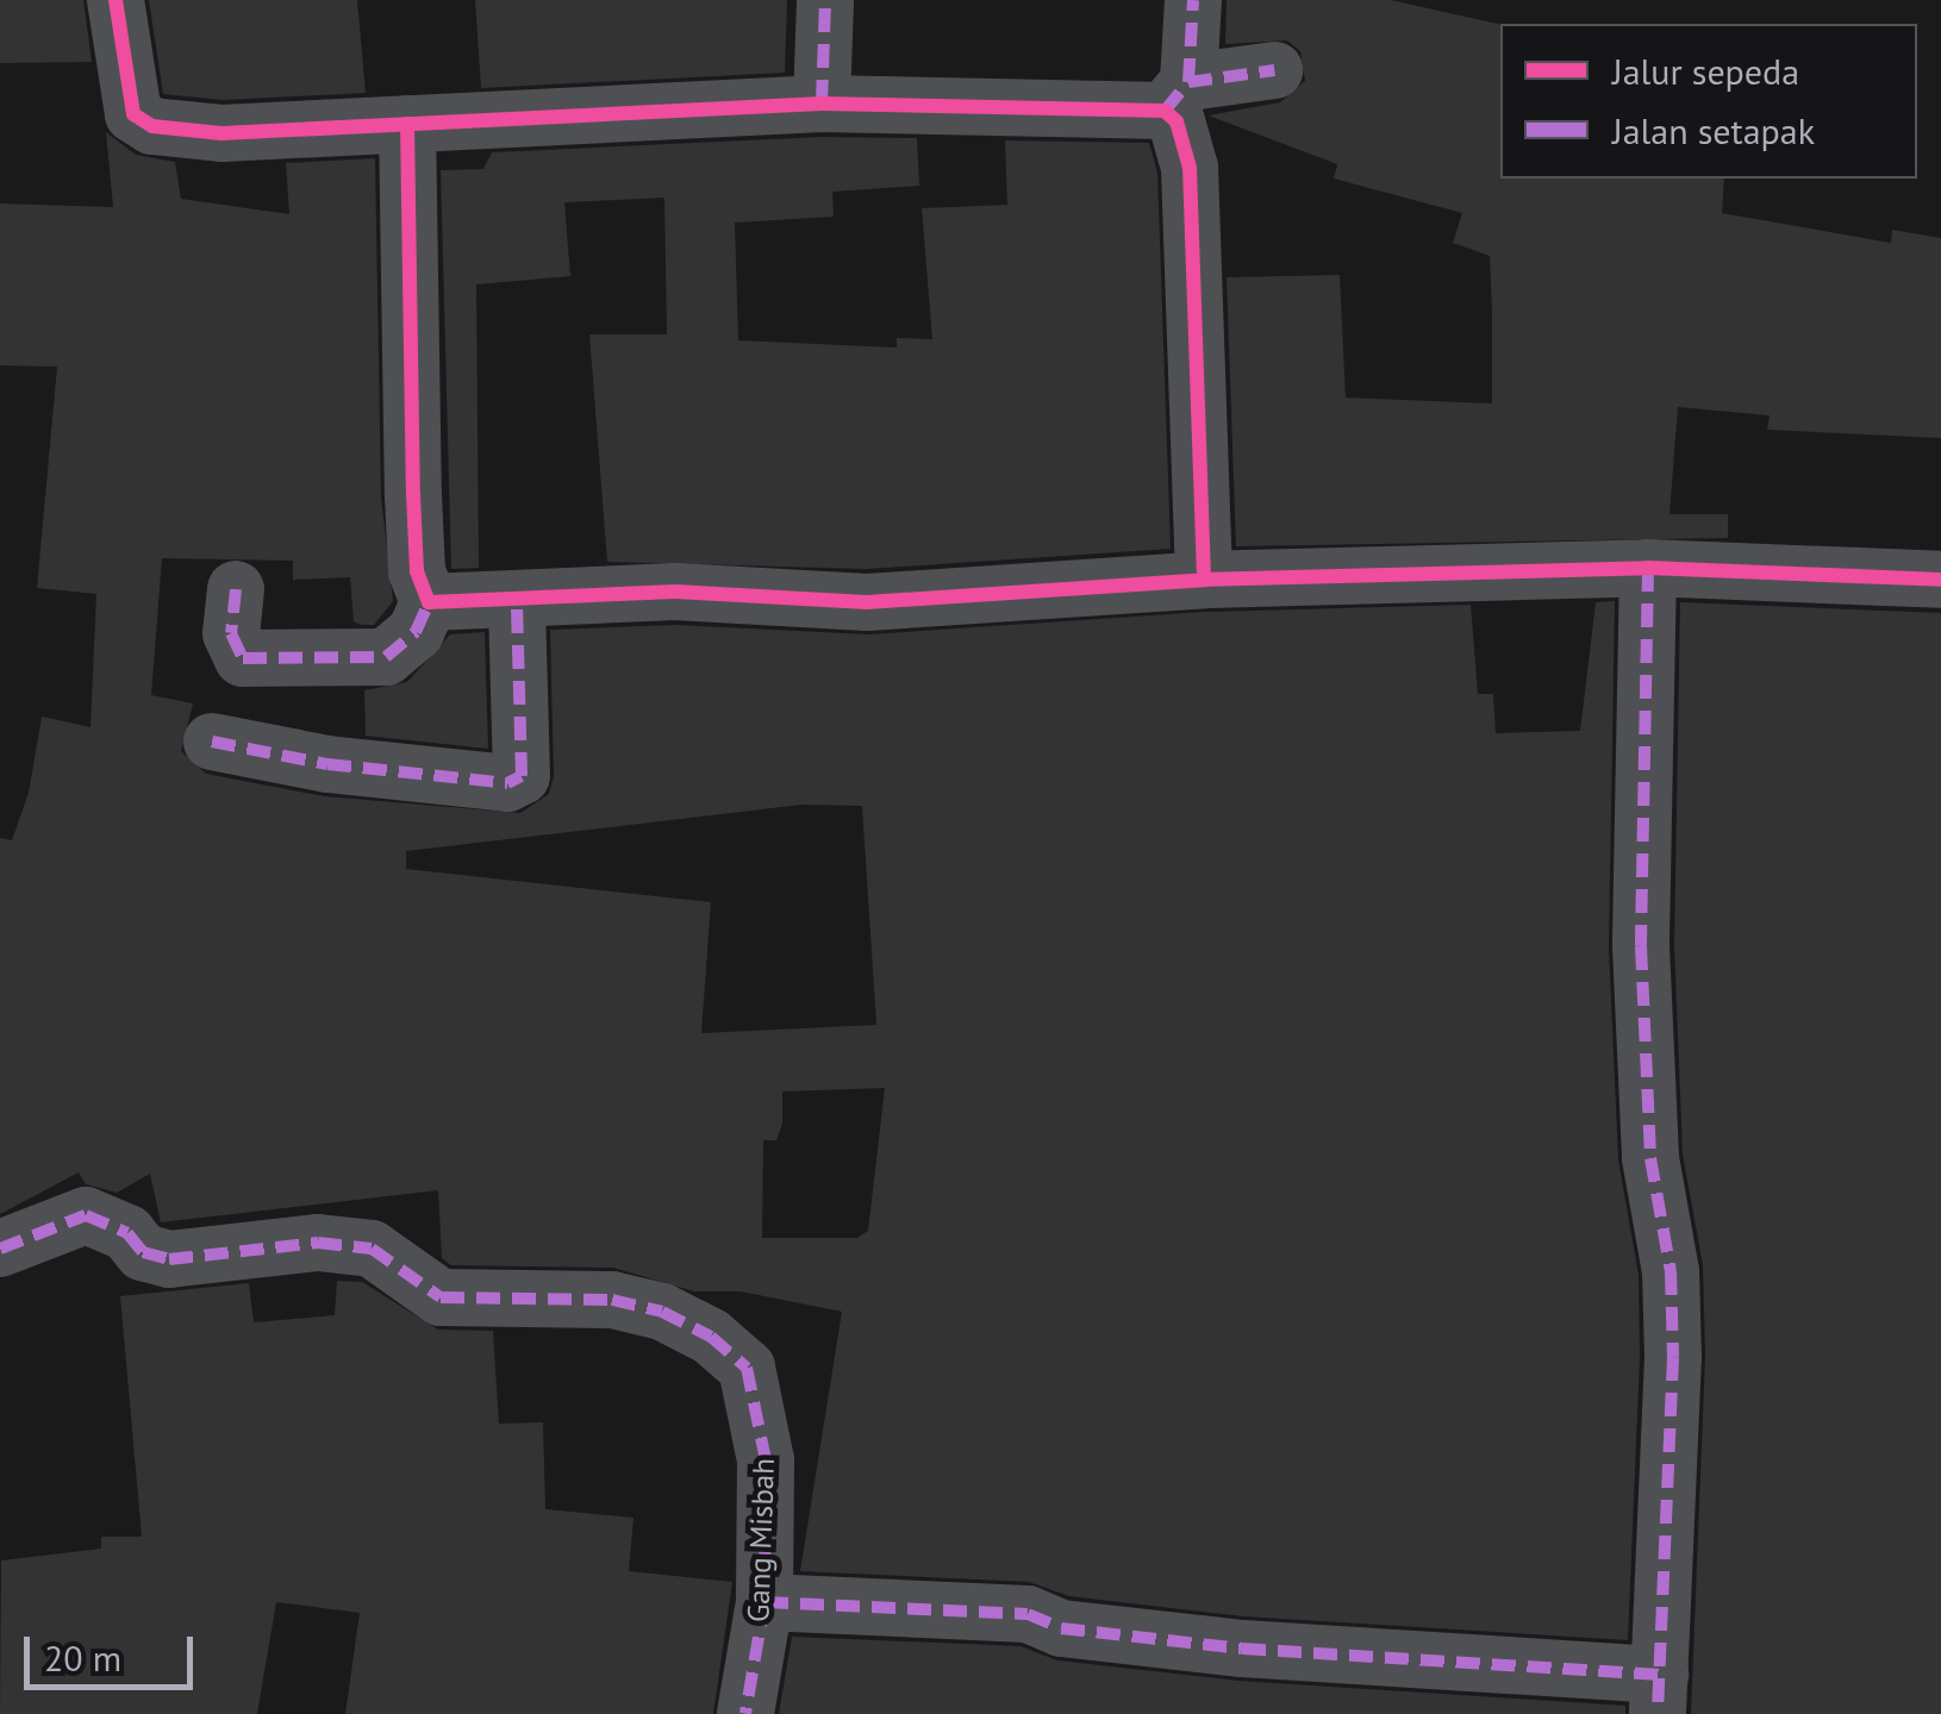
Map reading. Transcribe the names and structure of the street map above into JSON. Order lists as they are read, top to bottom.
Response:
{
  "streets": {
    "street": ["Gang Misbah"]
  },
  "legend": ["Jalur sepeda", "Jalan setapak"],
  "scale_bar": "20 m"
}
